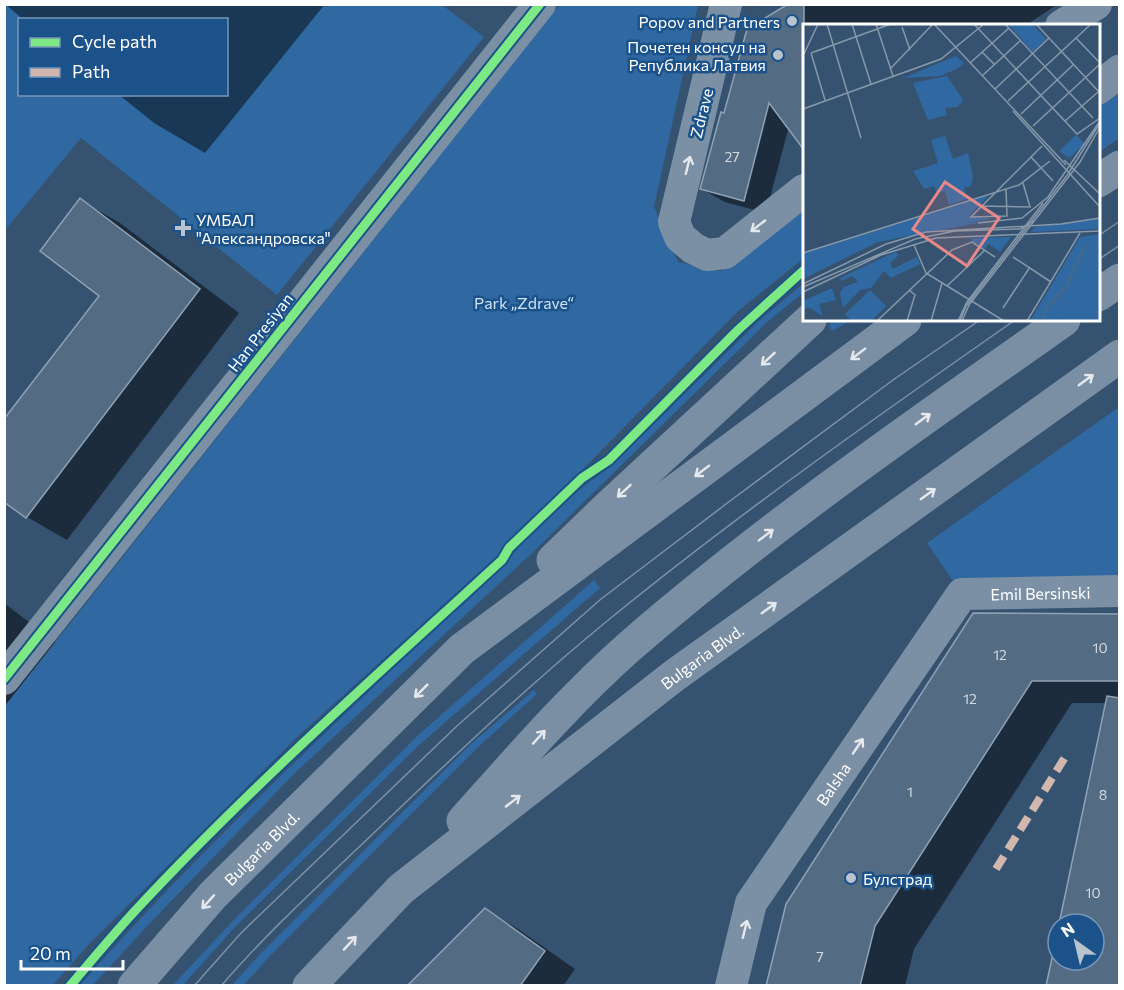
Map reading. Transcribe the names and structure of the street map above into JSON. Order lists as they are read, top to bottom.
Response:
{
  "streets": {
    "main road": ["Bulgaria Blvd."],
    "street": [
      "Zdrave",
      "Han Presiyan",
      "Emil Bersinski",
      "Balsha"
    ]
  },
  "crossings": [
    ["Emil Bersinski", "Balsha"]
  ],
  "one_way": ["Balsha"],
  "parks": ["Park „Zdrave“"],
  "places": {
    "other": ["Popov and Partners", "Почетен консул на Република Латвия", "Булстрад"],
    "health": ["УМБАЛ \"Александровска\""]
  },
  "house_numbers": [
    "27",
    "10",
    "12",
    "12",
    "1",
    "8",
    "10",
    "7"
  ],
  "legend": ["Cycle path", "Path"],
  "scale_bar": "20 m",
  "north": "top left"
}
